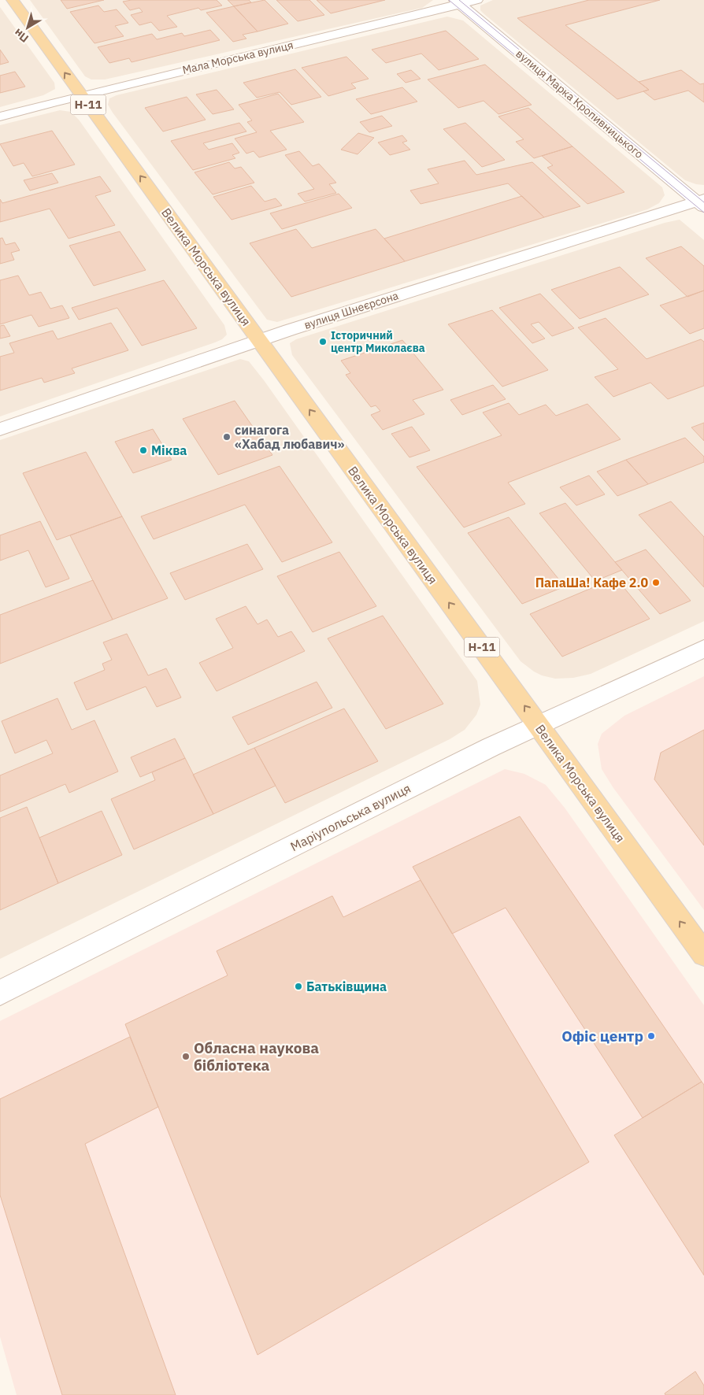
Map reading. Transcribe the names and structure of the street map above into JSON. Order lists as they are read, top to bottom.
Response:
{
  "streets": {
    "main road": ["Н-11", "Велика Морська вулиця"],
    "street": [
      "Мала Морська вулиця",
      "вулиця Марка Кропивницького",
      "вулиця Шнеєрсона",
      "Маріупольська вулиця"
    ]
  },
  "crossings": [
    ["Мала Морська вулиця", "вулиця Марка Кропивницького"],
    ["Мала Морська вулиця", "Велика Морська вулиця"],
    ["вулиця Марка Кропивницького", "вулиця Шнеєрсона"],
    ["Велика Морська вулиця", "вулиця Шнеєрсона"],
    ["Велика Морська вулиця", "Маріупольська вулиця"]
  ],
  "one_way": ["Велика Морська вулиця"],
  "places": [
    "Історичний центр Миколаєва",
    "синагога «Хабад любавич»",
    "Міква",
    "ПапаШа! Кафе 2.0",
    "Батьківщина",
    "Офіс центр",
    "Обласна наукова бібліотека"
  ],
  "north": "bottom left"
}
